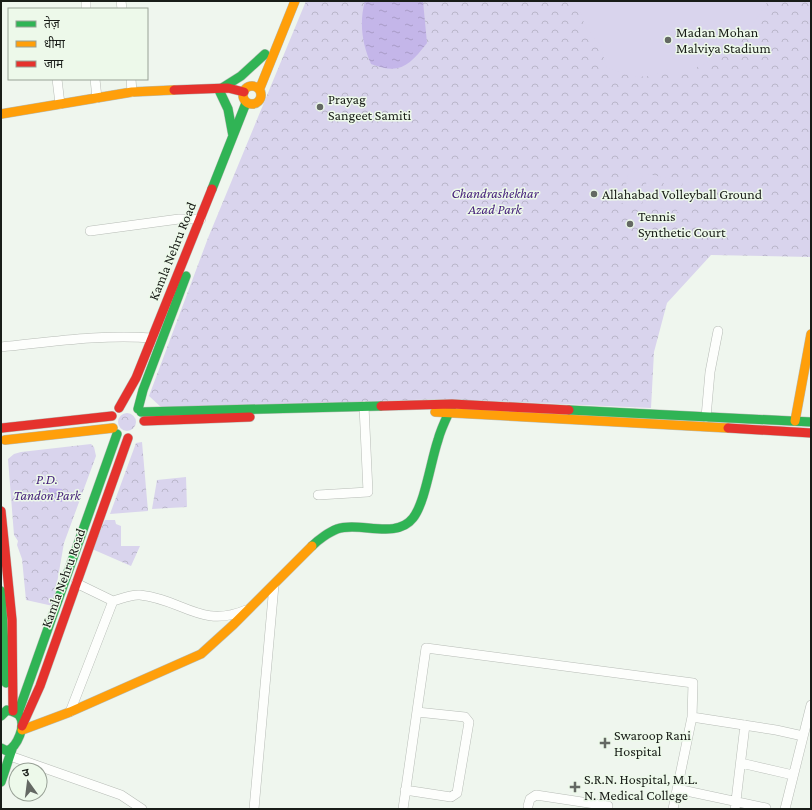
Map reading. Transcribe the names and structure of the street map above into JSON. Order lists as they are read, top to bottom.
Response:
{
  "streets": {
    "main road": ["Kamla Nehru Road"]
  },
  "parks": ["Chandrashekhar Azad Park", "P.D. Tandon Park"],
  "places": {
    "other": [
      "Madan Mohan Malviya Stadium",
      "Prayag Sangeet Samiti",
      "Allahabad Volleyball Ground",
      "Tennis Synthetic Court"
    ],
    "health": ["Swaroop Rani Hospital", "S.R.N. Hospital, M.L. N. Medical College"]
  },
  "legend": ["तेज़", "धीमा", "जाम"],
  "north": "top"
}
